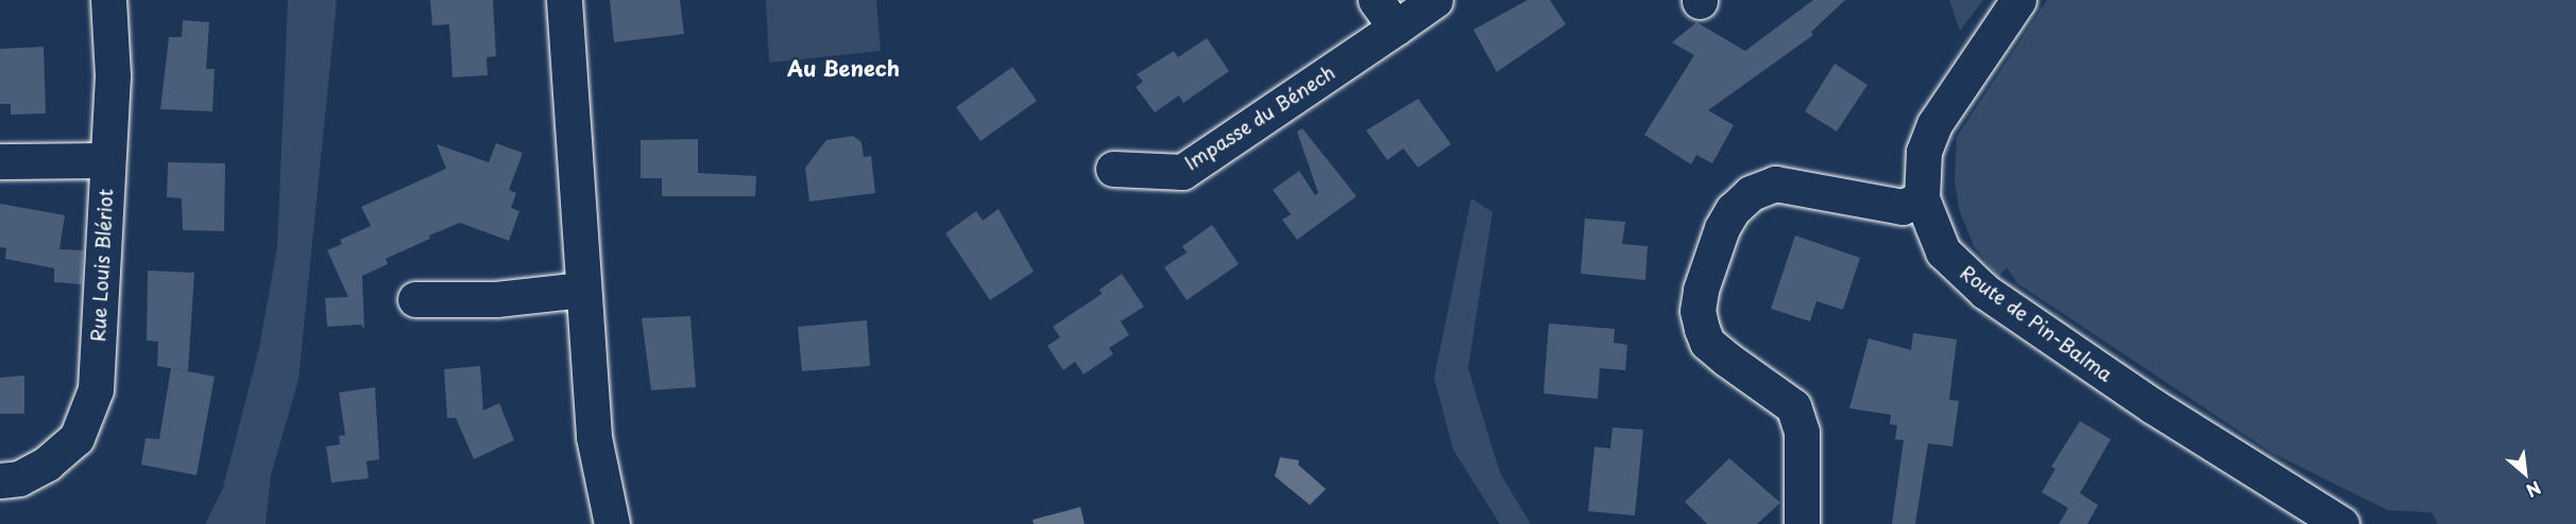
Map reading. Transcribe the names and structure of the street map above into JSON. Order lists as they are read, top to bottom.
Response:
{
  "streets": {
    "street": ["Impasse du Bénech", "Rue Louis Blériot", "Route de Pin-Balma"]
  },
  "districts": ["Au Benech"],
  "north": "bottom right"
}
